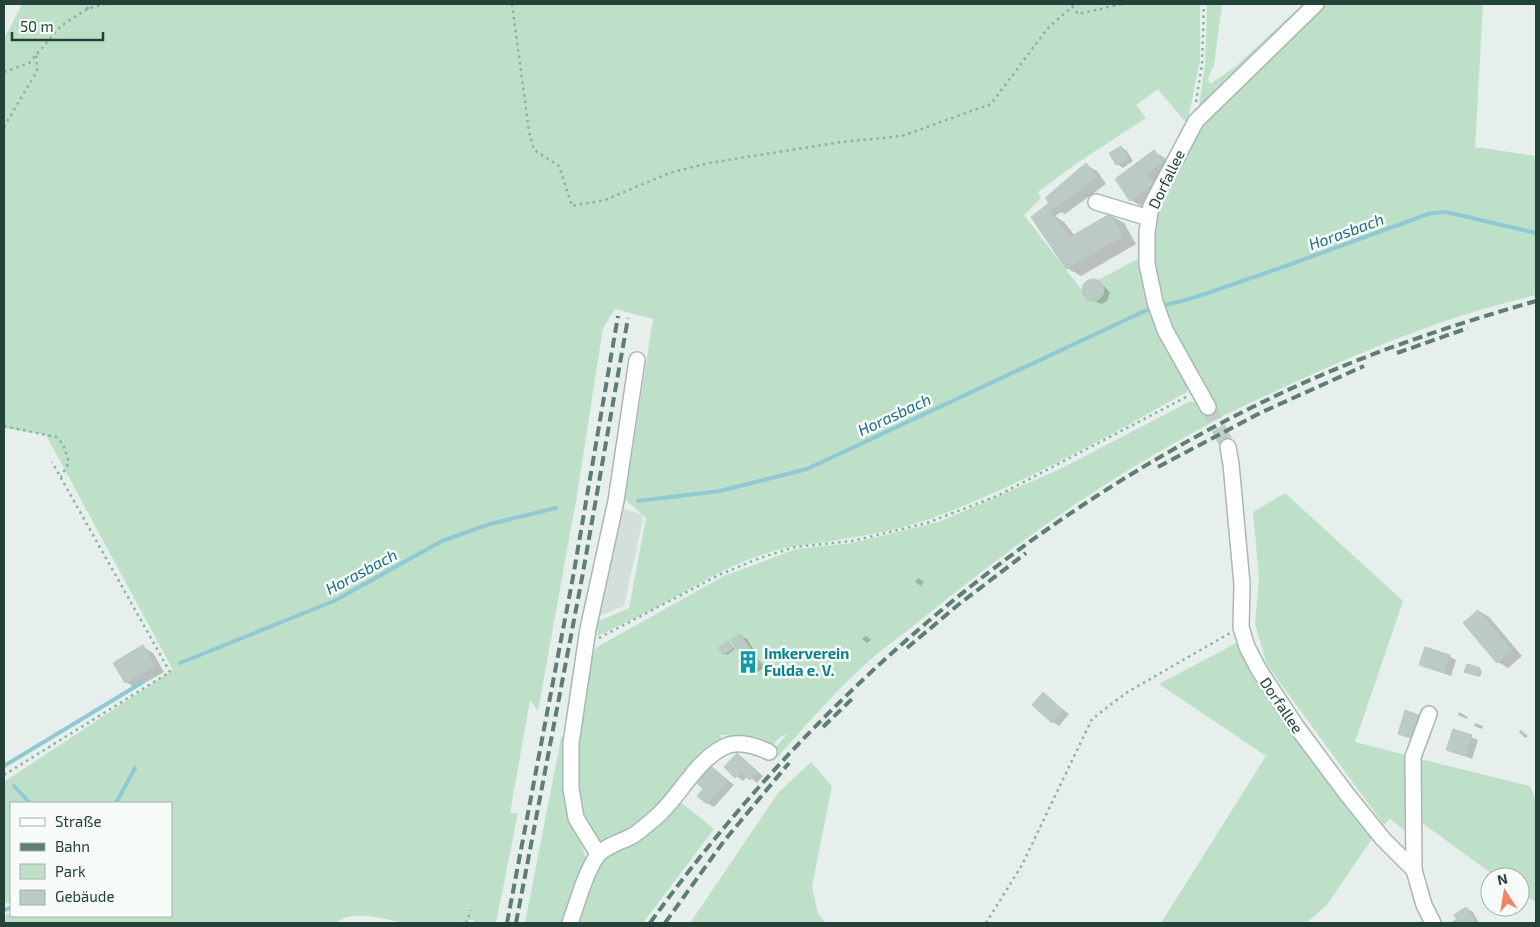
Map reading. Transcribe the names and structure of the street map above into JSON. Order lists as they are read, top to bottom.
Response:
{
  "streets": {
    "street": ["Dorfallee"]
  },
  "water": ["Horasbach"],
  "places": {
    "building": ["Imkerverein Fulda e. V."]
  },
  "legend": [
    "Straße",
    "Bahn",
    "Park",
    "Gebäude"
  ],
  "scale_bar": "50 m",
  "north": "top"
}
